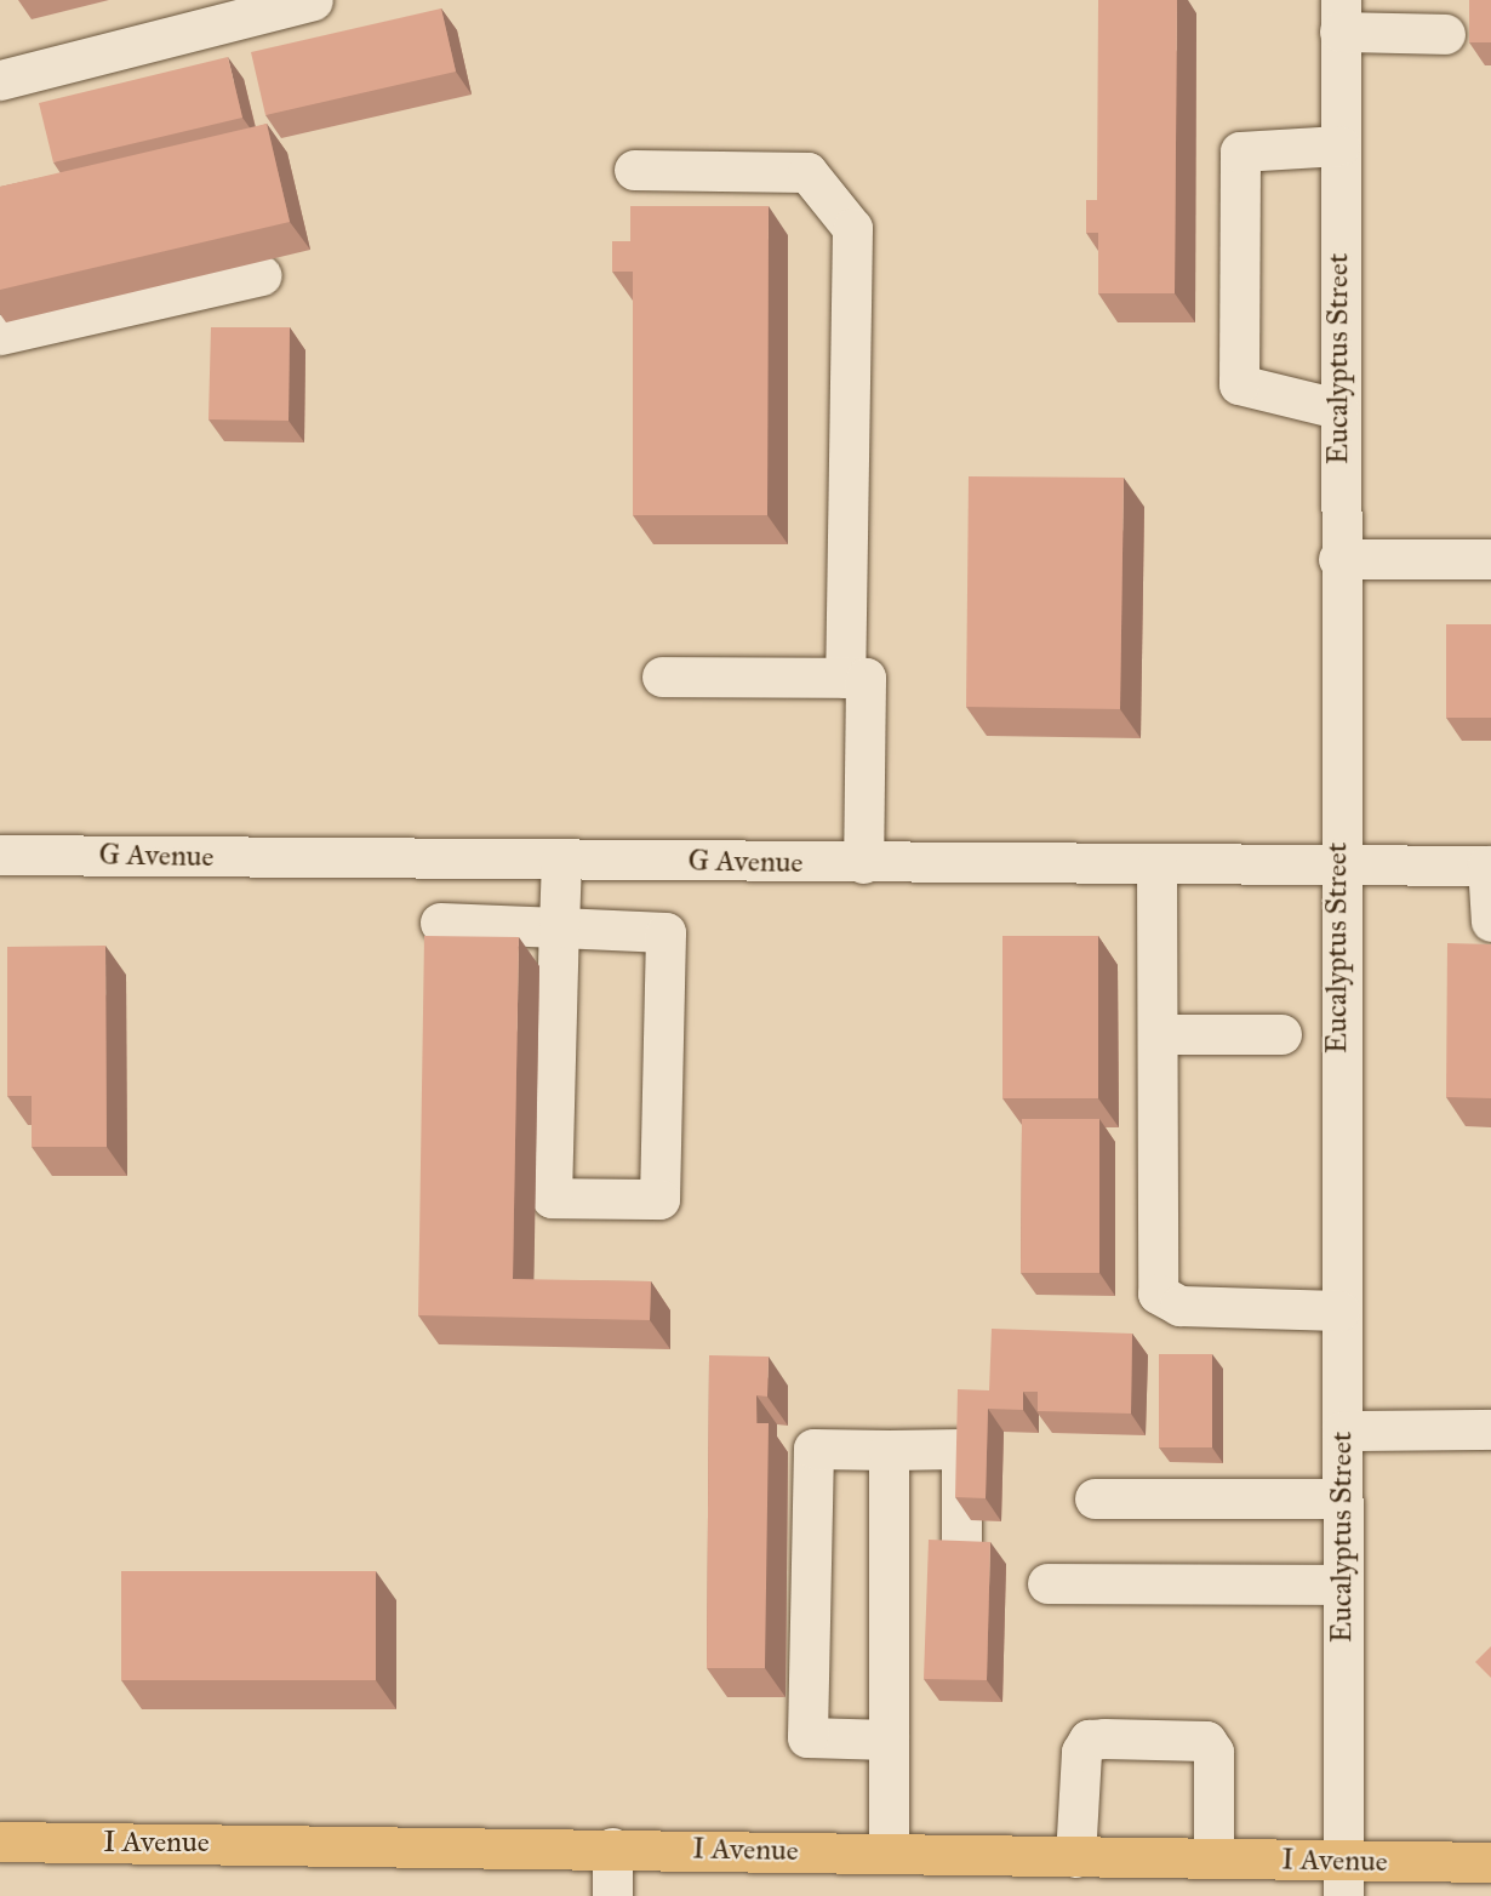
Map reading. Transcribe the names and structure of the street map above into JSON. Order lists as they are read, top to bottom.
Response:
{
  "streets": {
    "main road": ["I Avenue"],
    "street": ["Eucalyptus Street", "G Avenue"]
  },
  "crossings": [
    ["Eucalyptus Street", "G Avenue"],
    ["Eucalyptus Street", "I Avenue"]
  ]
}
